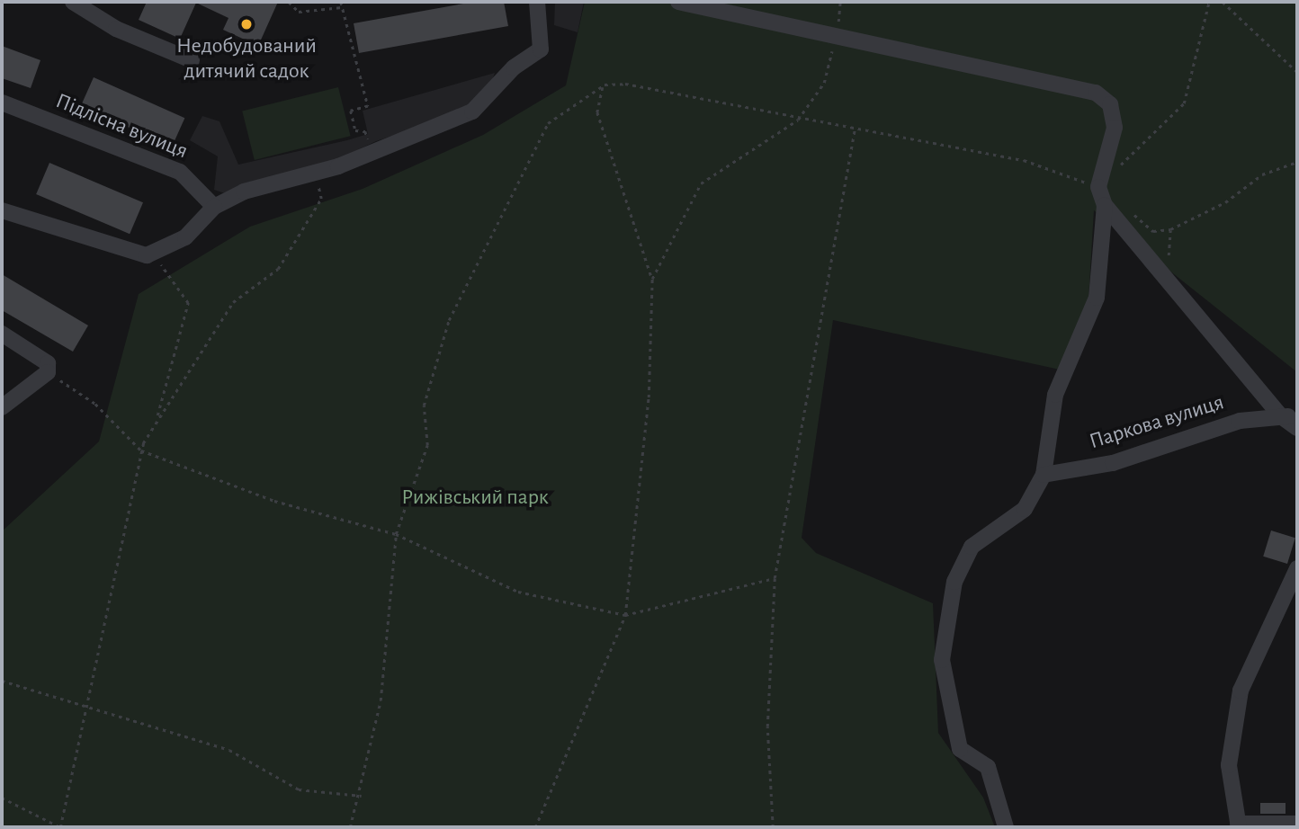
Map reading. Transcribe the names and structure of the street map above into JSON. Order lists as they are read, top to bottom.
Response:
{
  "streets": {
    "street": ["Підлісна вулиця", "Паркова вулиця"]
  },
  "parks": ["Рижівський парк"],
  "places": ["Недобудований дитячий садок"]
}
